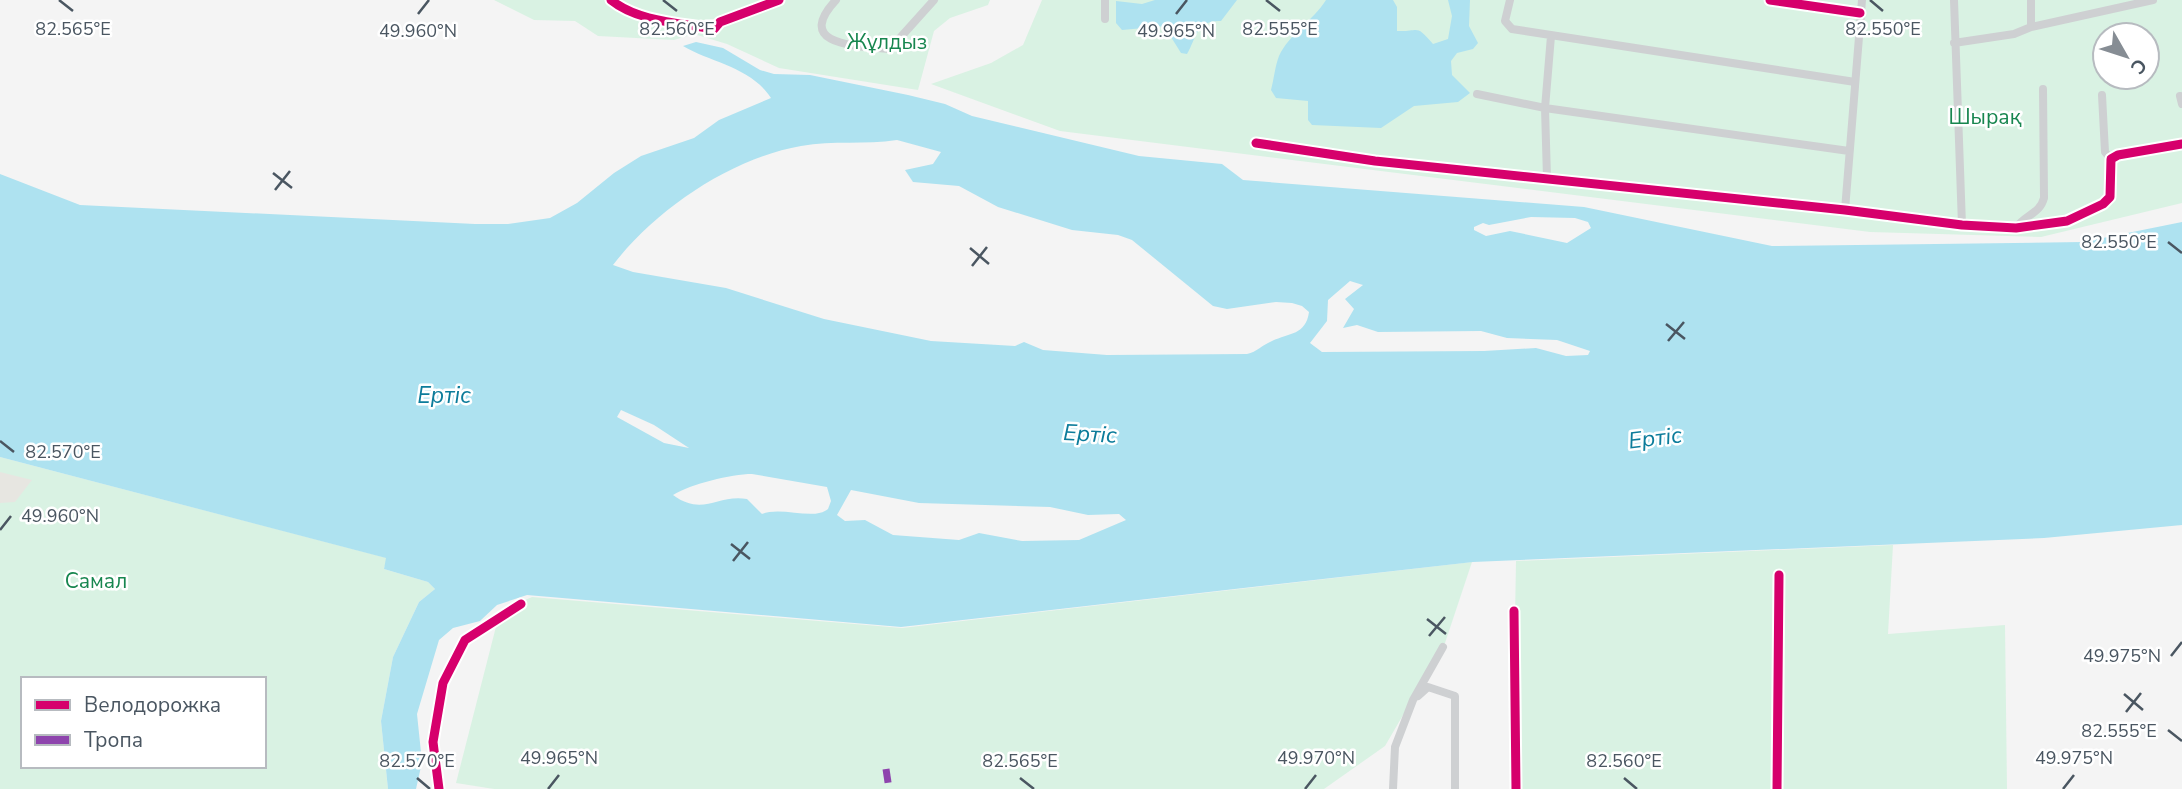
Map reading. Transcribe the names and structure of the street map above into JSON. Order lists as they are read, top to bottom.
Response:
{
  "water": ["Ертіс"],
  "parks": ["Жұлдыз", "Шырақ", "Самал"],
  "legend": ["Велодорожка", "Тропа"],
  "north": "bottom right",
  "coordinates": [
    "82.565°E",
    "82.560°E",
    "82.555°E",
    "82.550°E",
    "49.960°N",
    "49.965°N",
    "82.570°E",
    "49.975°N",
    "49.970°N"
  ]
}
